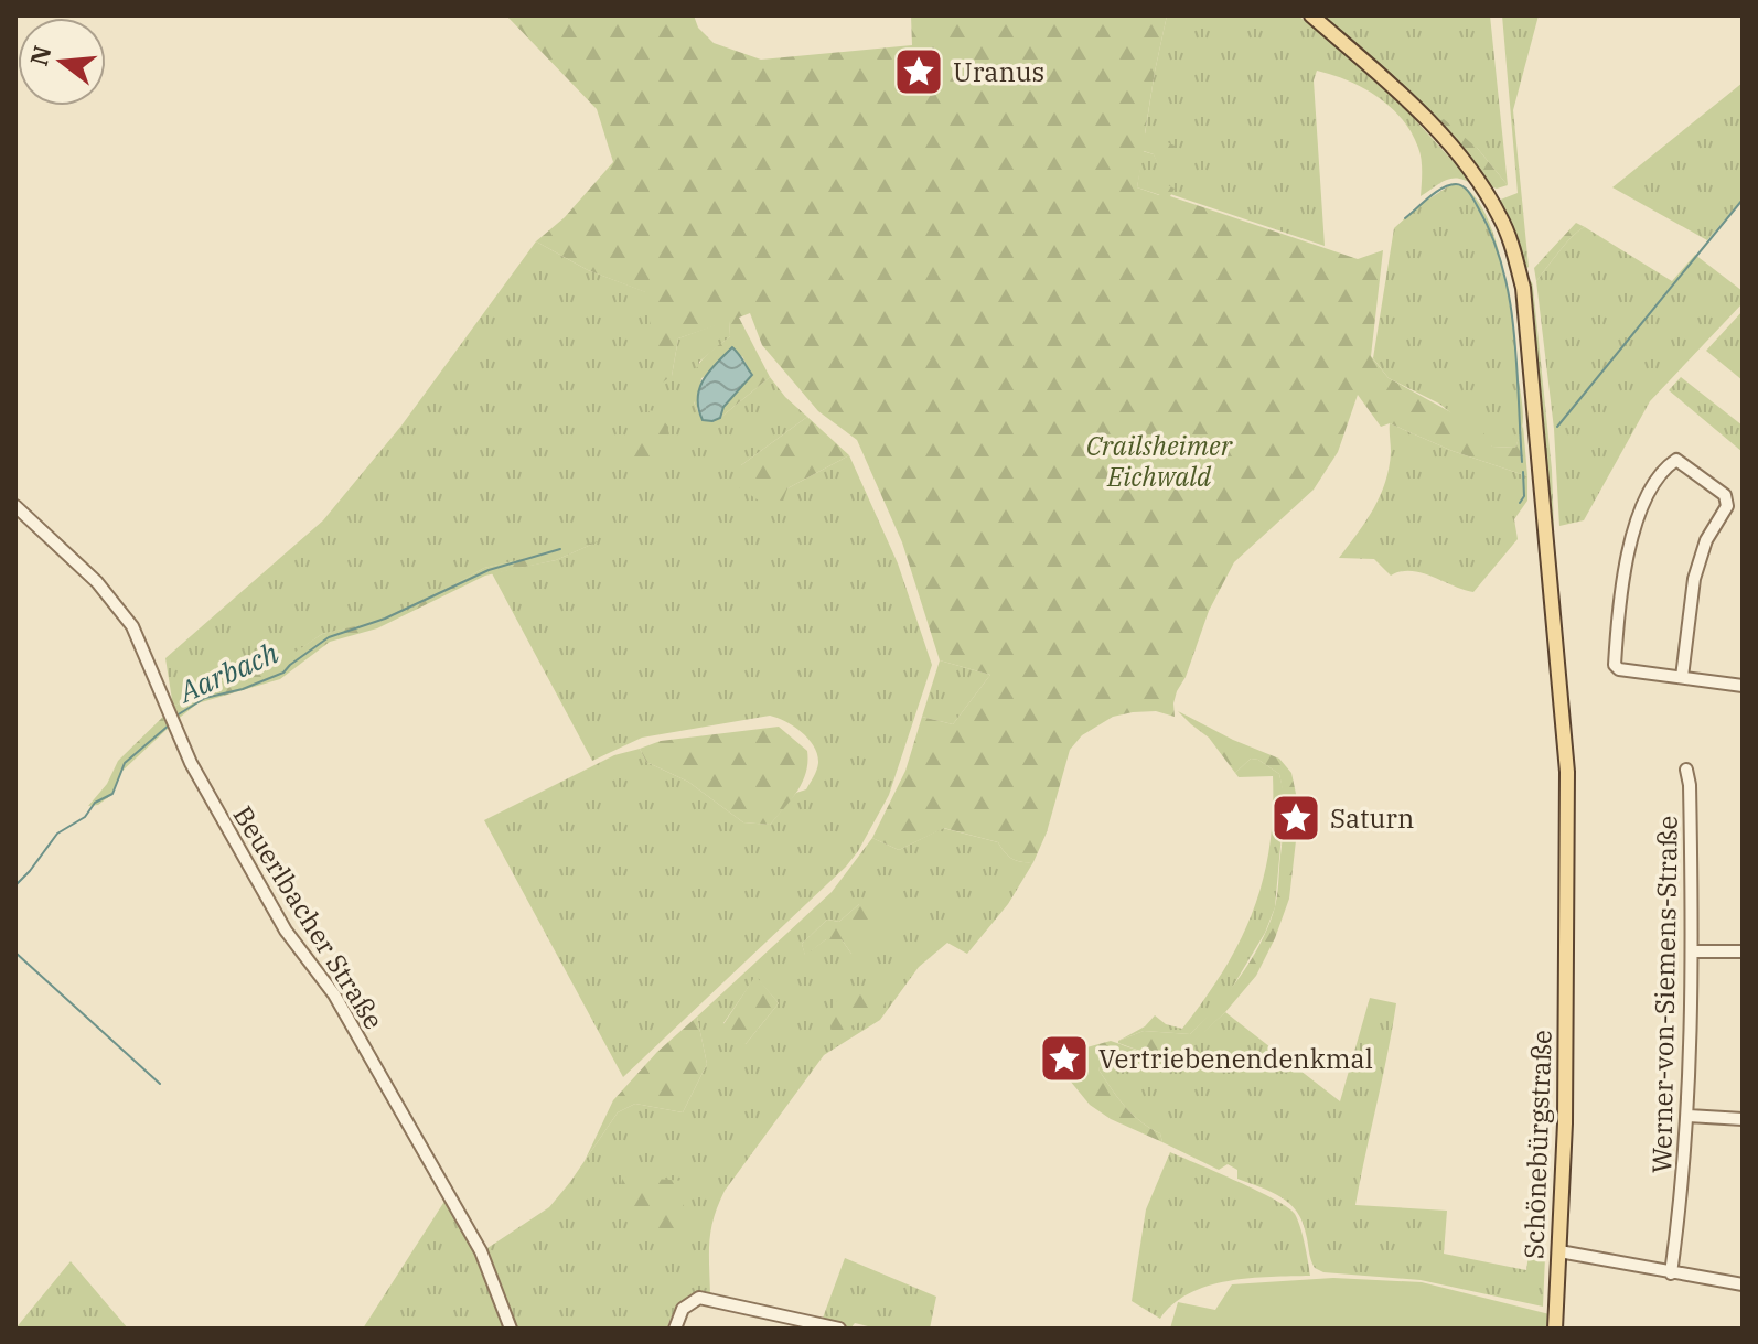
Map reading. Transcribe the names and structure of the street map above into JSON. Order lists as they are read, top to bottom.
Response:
{
  "streets": {
    "main road": ["Schönebürgstraße"],
    "street": ["Beuerlbacher Straße", "Werner-von-Siemens-Straße"]
  },
  "water": ["Aarbach"],
  "parks": ["Crailsheimer Eichwald"],
  "places": {
    "place": ["Uranus", "Saturn", "Vertriebenendenkmal"]
  },
  "north": "left"
}
